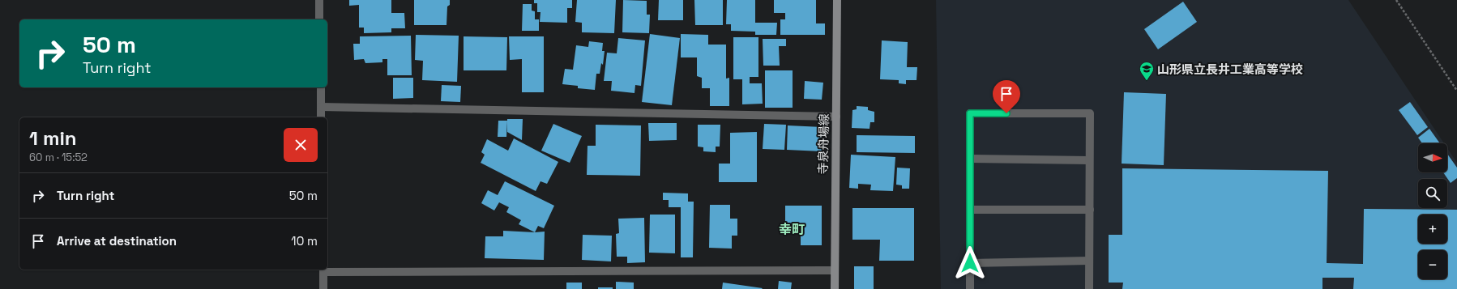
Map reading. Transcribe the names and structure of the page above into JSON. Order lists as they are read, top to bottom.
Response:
{
  "streets": {
    "main road": ["寺泉舟場線"]
  },
  "districts": ["幸町"],
  "places": {
    "school or university": ["山形県立長井工業高等学校"]
  },
  "north": "right",
  "page": {
    "turn": ["50 m", "Turn right"],
    "heading": ["1 min", "60 m · 15:52"],
    "map_buttons": ["+", "−"],
    "list": [
      {
        "name": "Turn right",
        "value": "50 m"
      },
      {
        "name": "Arrive at destination",
        "value": "10 m"
      }
    ]
  }
}
